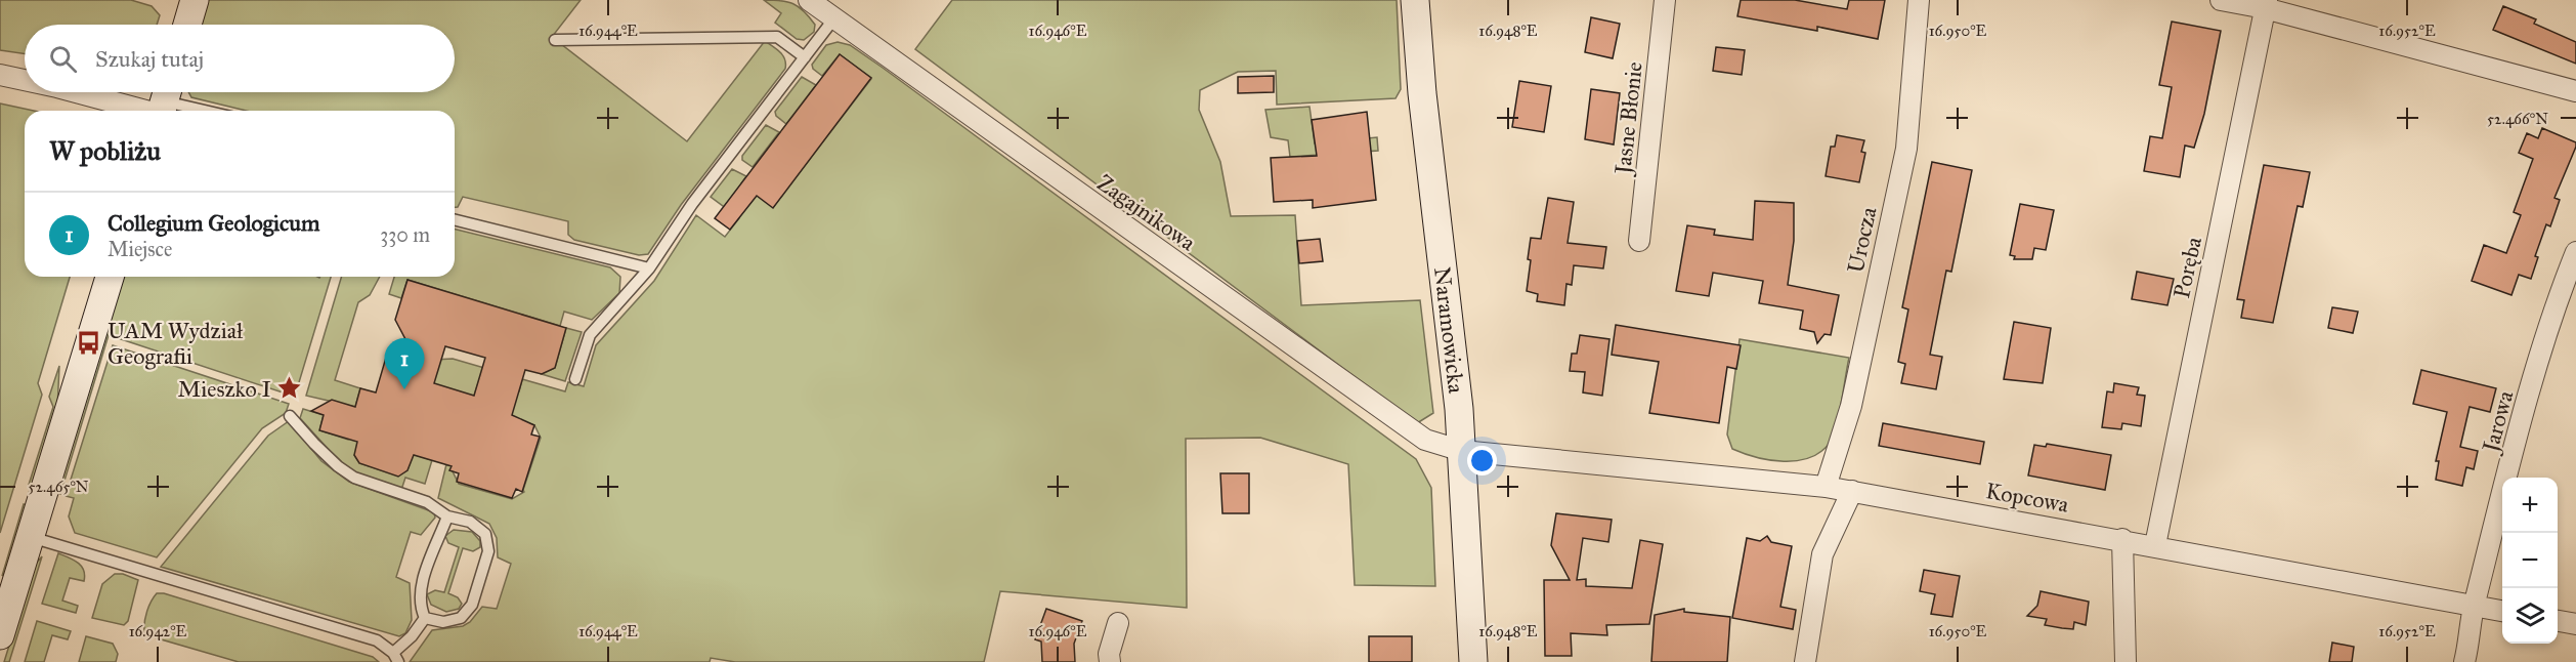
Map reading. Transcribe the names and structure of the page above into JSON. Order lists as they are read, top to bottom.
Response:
{
  "streets": {
    "street": [
      "Jasne Błonie",
      "Zagajnikowa",
      "Urocza",
      "Poręba",
      "Naramowicka",
      "Jarowa",
      "Kopcowa"
    ]
  },
  "crossings": [
    ["Zagajnikowa", "Naramowicka"],
    ["Zagajnikowa", "Kopcowa"],
    ["Urocza", "Kopcowa"],
    ["Poręba", "Kopcowa"],
    ["Naramowicka", "Kopcowa"],
    ["Jarowa", "Kopcowa"]
  ],
  "places": {
    "bus stop": ["UAM Wydział Geografii"],
    "place": ["Mieszko I"]
  },
  "page": {
    "search": "Szukaj tutaj",
    "heading": "W pobliżu",
    "list": [
      {
        "mark": "1",
        "name": "Collegium Geologicum",
        "note": "Miejsce",
        "value": "330 m"
      }
    ],
    "pins": "1",
    "map_buttons": ["+", "−"]
  },
  "coordinates": [
    "16.944°E",
    "16.946°E",
    "16.948°E",
    "16.950°E",
    "16.952°E",
    "52.466°N",
    "52.465°N",
    "16.942°E"
  ]
}
